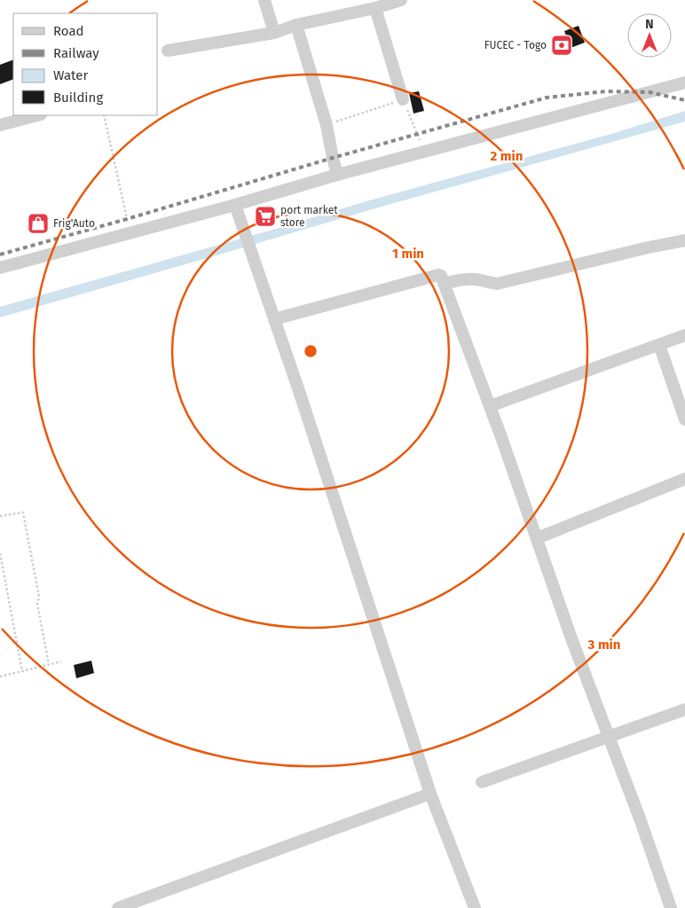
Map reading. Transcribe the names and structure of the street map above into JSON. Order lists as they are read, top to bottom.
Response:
{
  "places": {
    "bank": ["FUCEC - Togo"],
    "supermarket": ["port market store"],
    "shop": ["Frig'Auto"]
  },
  "legend": [
    "Road",
    "Railway",
    "Water",
    "Building"
  ],
  "north": "top",
  "rings": ["2 min", "1 min", "3 min"]
}
